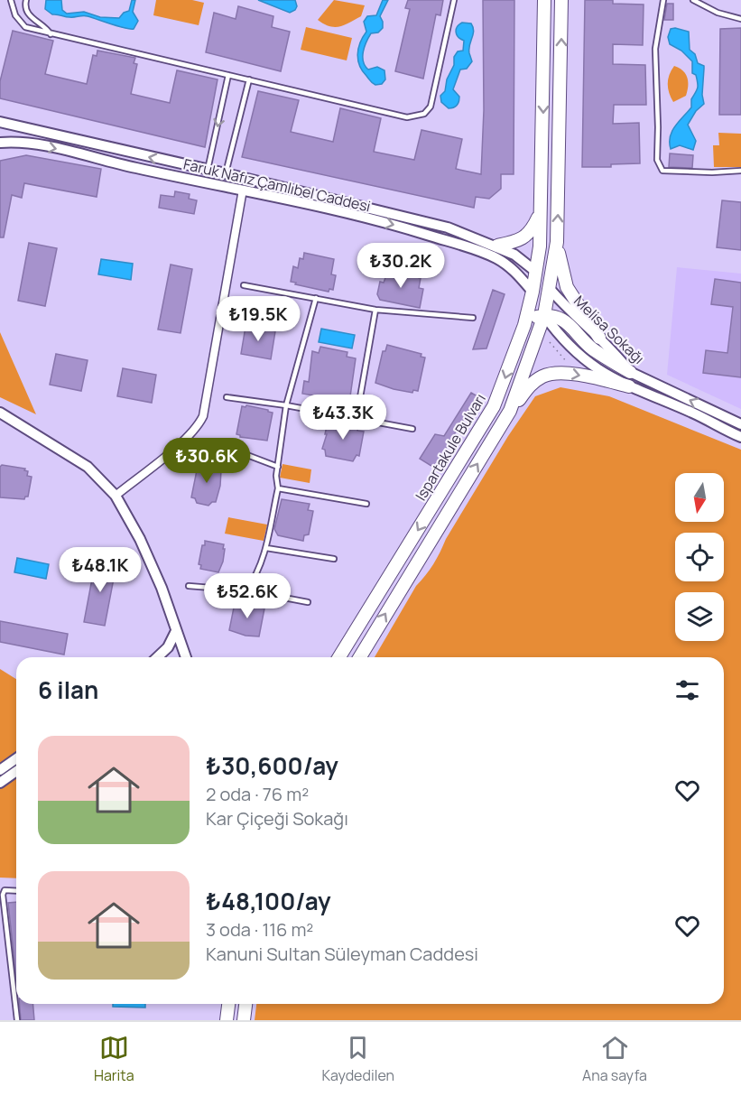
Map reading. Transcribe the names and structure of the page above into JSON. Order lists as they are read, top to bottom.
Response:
{
  "streets": {
    "main road": ["Ispartakule Bulvarı"],
    "street": ["Faruk Nafız Çamlıbel Caddesi", "Melisa Sokağı"]
  },
  "crossings": [
    ["Faruk Nafız Çamlıbel Caddesi", "Ispartakule Bulvarı"]
  ],
  "north": "bottom",
  "page": {
    "price": [
      "₺30.2K",
      "₺19.5K",
      "₺43.3K",
      "₺30.6K",
      "₺48.1K",
      "₺52.6K"
    ],
    "heading": "6 ilan",
    "list": [
      {
        "name": "₺30,600/ay",
        "note": "2 oda · 76 m² · Kar Çiçeği Sokağı"
      },
      {
        "name": "₺48,100/ay",
        "note": "3 oda · 116 m² · Kanuni Sultan Süleyman Caddesi"
      }
    ],
    "tabs": ["Harita", "Kaydedilen", "Ana sayfa"]
  }
}
